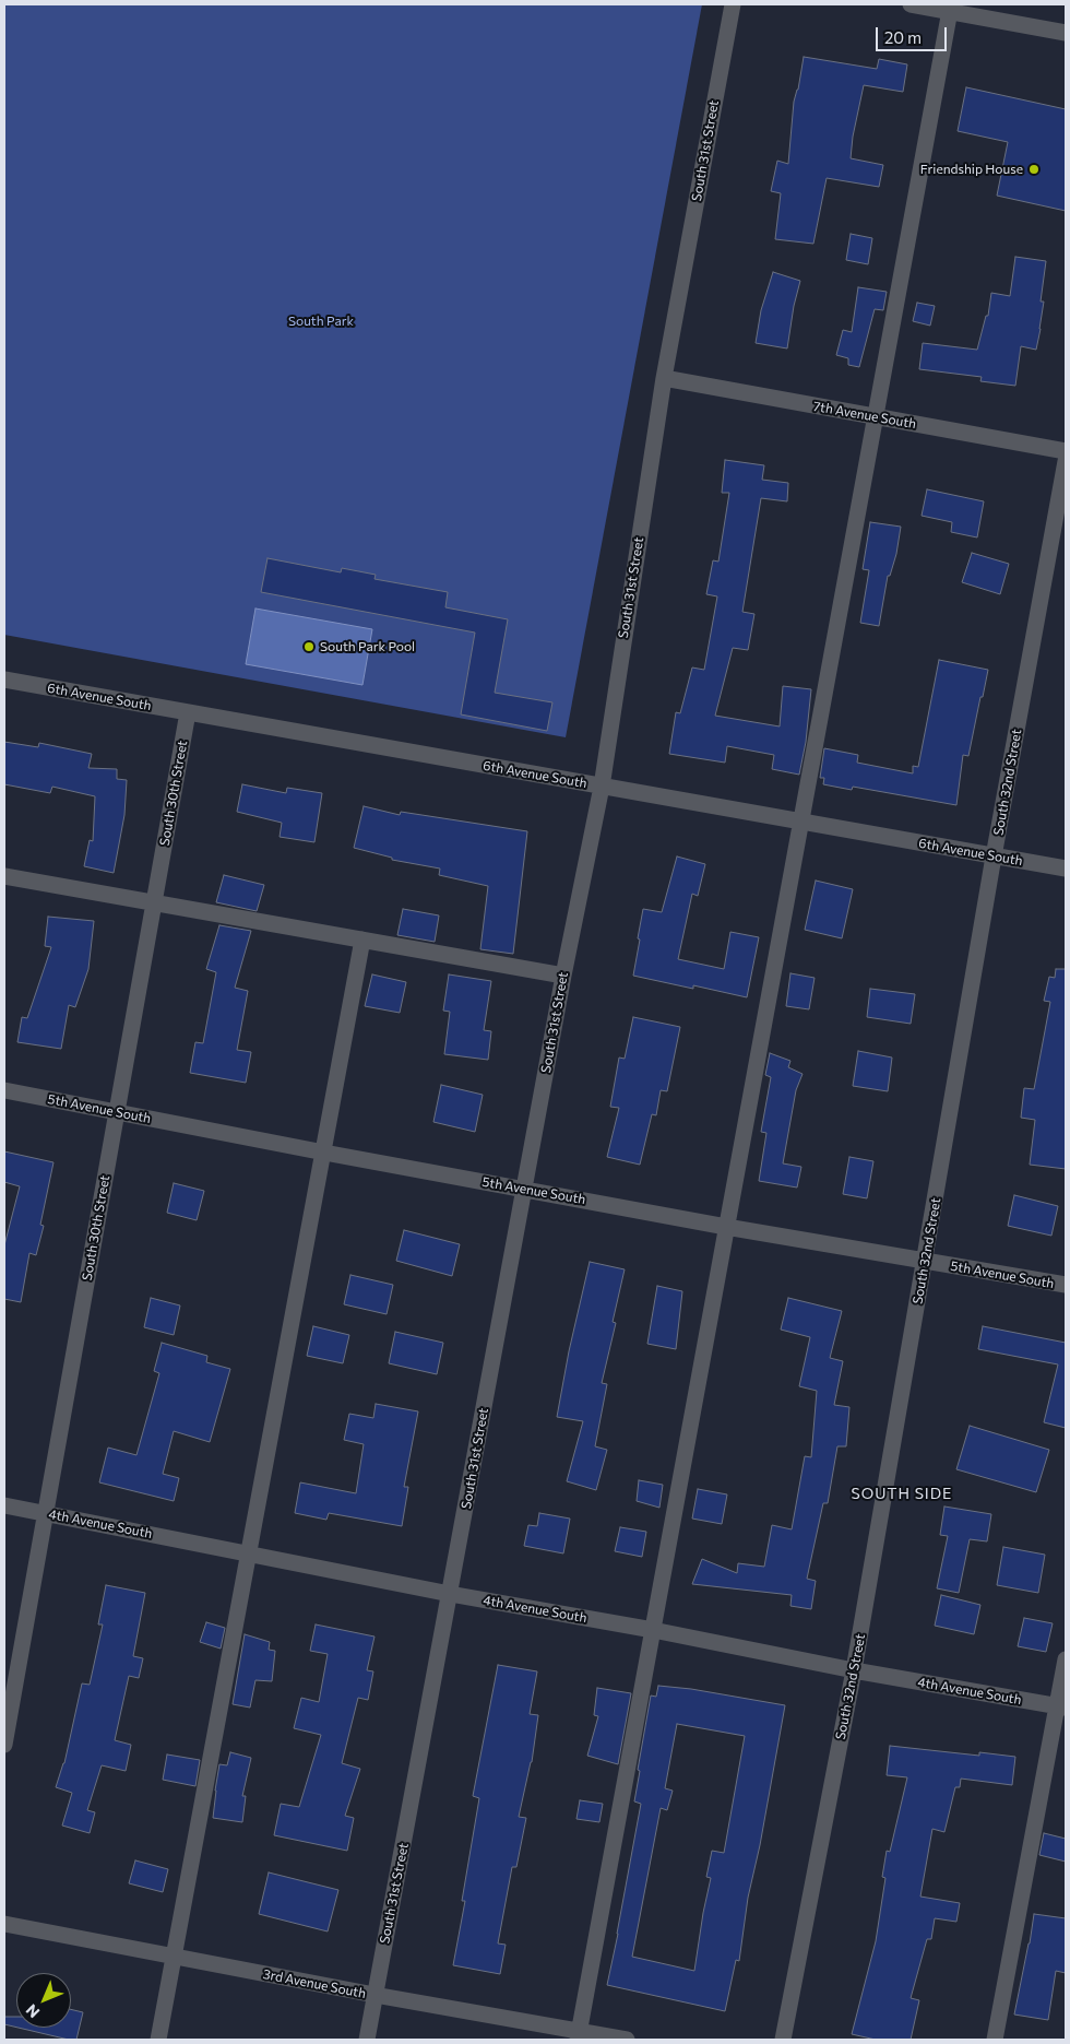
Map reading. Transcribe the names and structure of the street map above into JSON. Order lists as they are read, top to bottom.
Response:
{
  "streets": {
    "street": [
      "South 31st Street",
      "7th Avenue South",
      "6th Avenue South",
      "South 32nd Street",
      "South 30th Street",
      "5th Avenue South",
      "4th Avenue South",
      "3rd Avenue South"
    ]
  },
  "crossings": [
    ["South 31st Street", "7th Avenue South"],
    ["South 31st Street", "6th Avenue South"],
    ["South 31st Street", "5th Avenue South"],
    ["South 31st Street", "4th Avenue South"],
    ["South 31st Street", "3rd Avenue South"],
    ["6th Avenue South", "South 32nd Street"],
    ["6th Avenue South", "South 30th Street"],
    ["South 32nd Street", "5th Avenue South"],
    ["South 32nd Street", "4th Avenue South"],
    ["South 30th Street", "5th Avenue South"],
    ["South 30th Street", "4th Avenue South"]
  ],
  "districts": ["SOUTH SIDE"],
  "parks": ["South Park"],
  "places": ["Friendship House", "South Park Pool"],
  "scale_bar": "20 m",
  "north": "bottom left"
}
